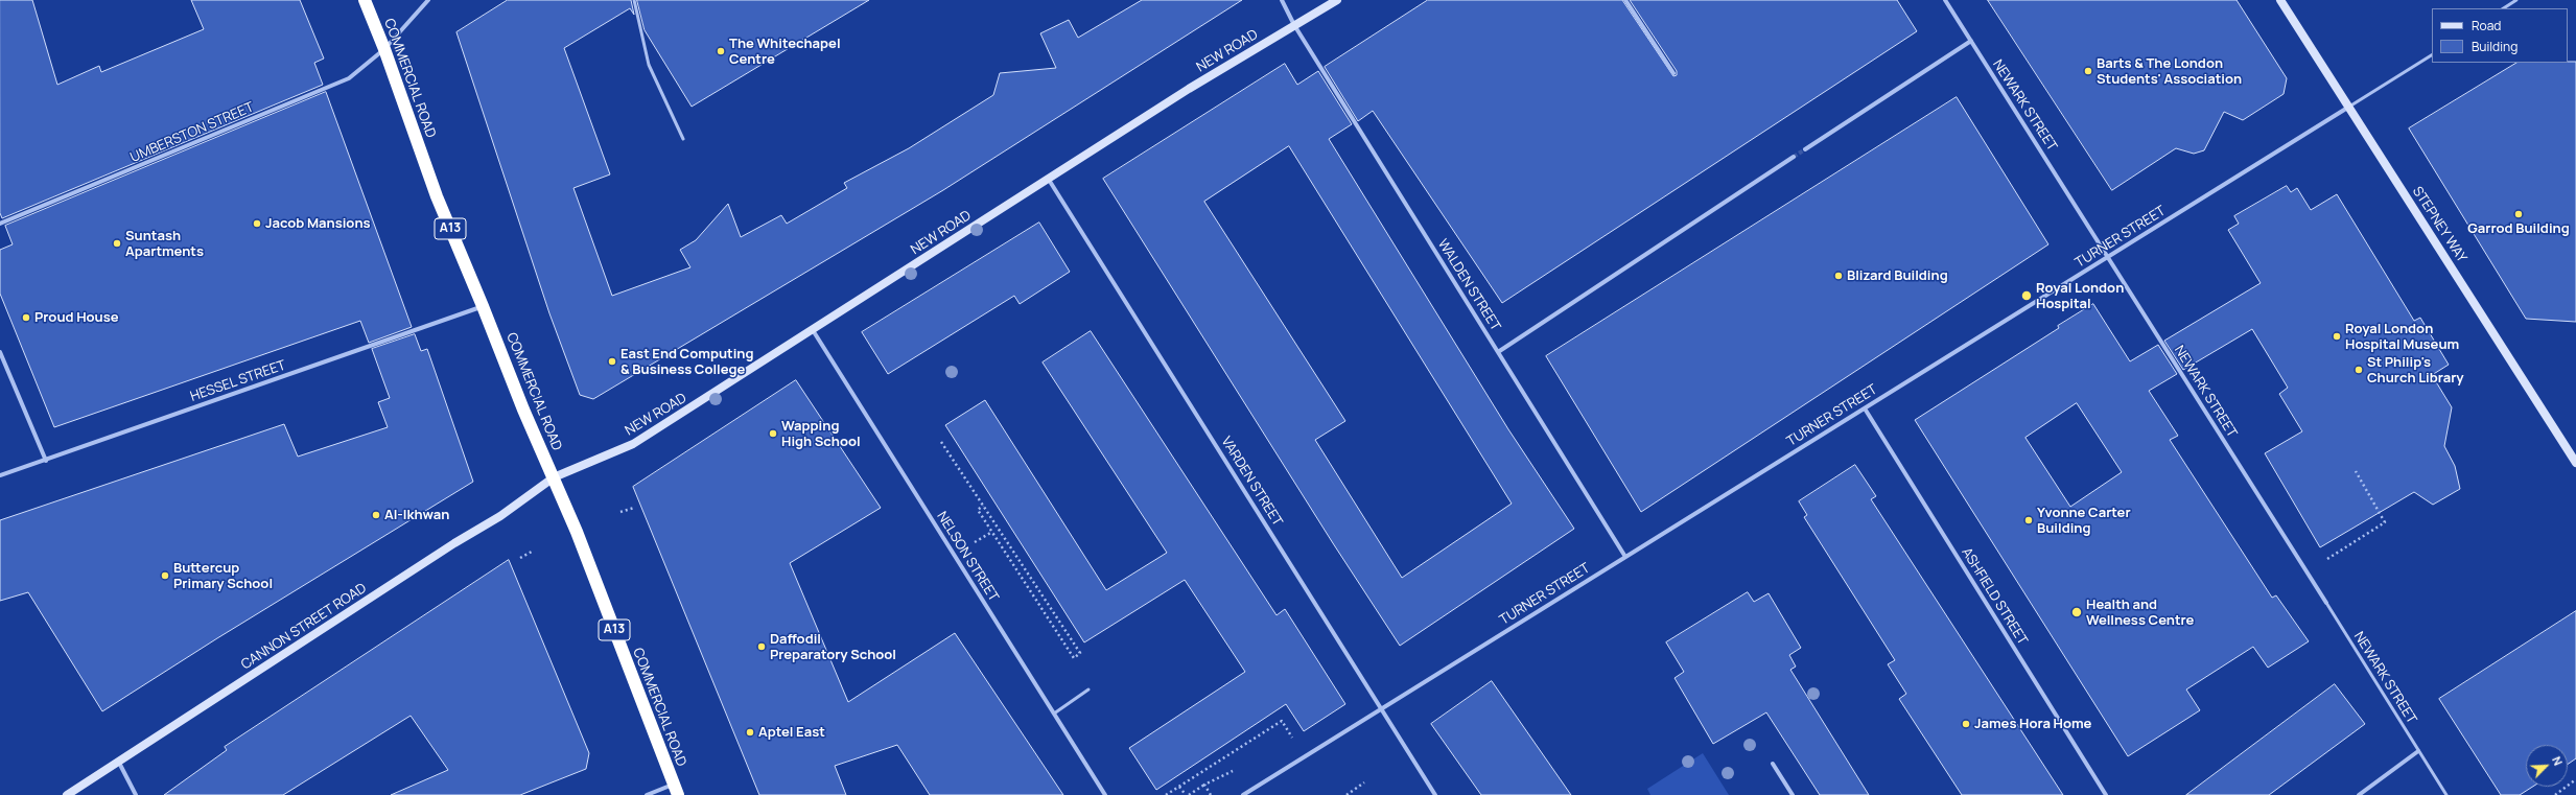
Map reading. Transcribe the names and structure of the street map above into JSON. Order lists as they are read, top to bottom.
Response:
{
  "streets": {
    "highway": ["COMMERCIAL ROAD", "A13"],
    "main road": ["NEW ROAD", "STEPNEY WAY", "CANNON STREET ROAD"],
    "street": [
      "NEWARK STREET",
      "UMBERSTON STREET",
      "TURNER STREET",
      "WALDEN STREET",
      "HESSEL STREET",
      "VARDEN STREET",
      "NELSON STREET",
      "ASHFIELD STREET"
    ]
  },
  "crossings": [
    ["NEW ROAD", "COMMERCIAL ROAD"],
    ["NEW ROAD", "WALDEN STREET"],
    ["NEW ROAD", "VARDEN STREET"],
    ["NEW ROAD", "NELSON STREET"],
    ["NEW ROAD", "CANNON STREET ROAD"],
    ["COMMERCIAL ROAD", "UMBERSTON STREET"],
    ["COMMERCIAL ROAD", "HESSEL STREET"],
    ["COMMERCIAL ROAD", "CANNON STREET ROAD"],
    ["NEWARK STREET", "TURNER STREET"],
    ["STEPNEY WAY", "TURNER STREET"],
    ["TURNER STREET", "WALDEN STREET"],
    ["TURNER STREET", "VARDEN STREET"],
    ["TURNER STREET", "ASHFIELD STREET"]
  ],
  "places": [
    "The Whitechapel Centre",
    "Barts & The London Students' Association",
    "Garrod Building",
    "Jacob Mansions",
    "Suntash Apartments",
    "Blizard Building",
    "Royal London Hospital",
    "Proud House",
    "Royal London Hospital Museum",
    "East End Computing & Business College",
    "St Philip's Church Library",
    "Wapping High School",
    "Al-Ikhwan",
    "Yvonne Carter Building",
    "Buttercup Primary School",
    "Health and Wellness Centre",
    "Daffodil Preparatory School",
    "James Hora Home",
    "Aptel East"
  ],
  "legend": ["Road", "Building"],
  "north": "top right"
}
